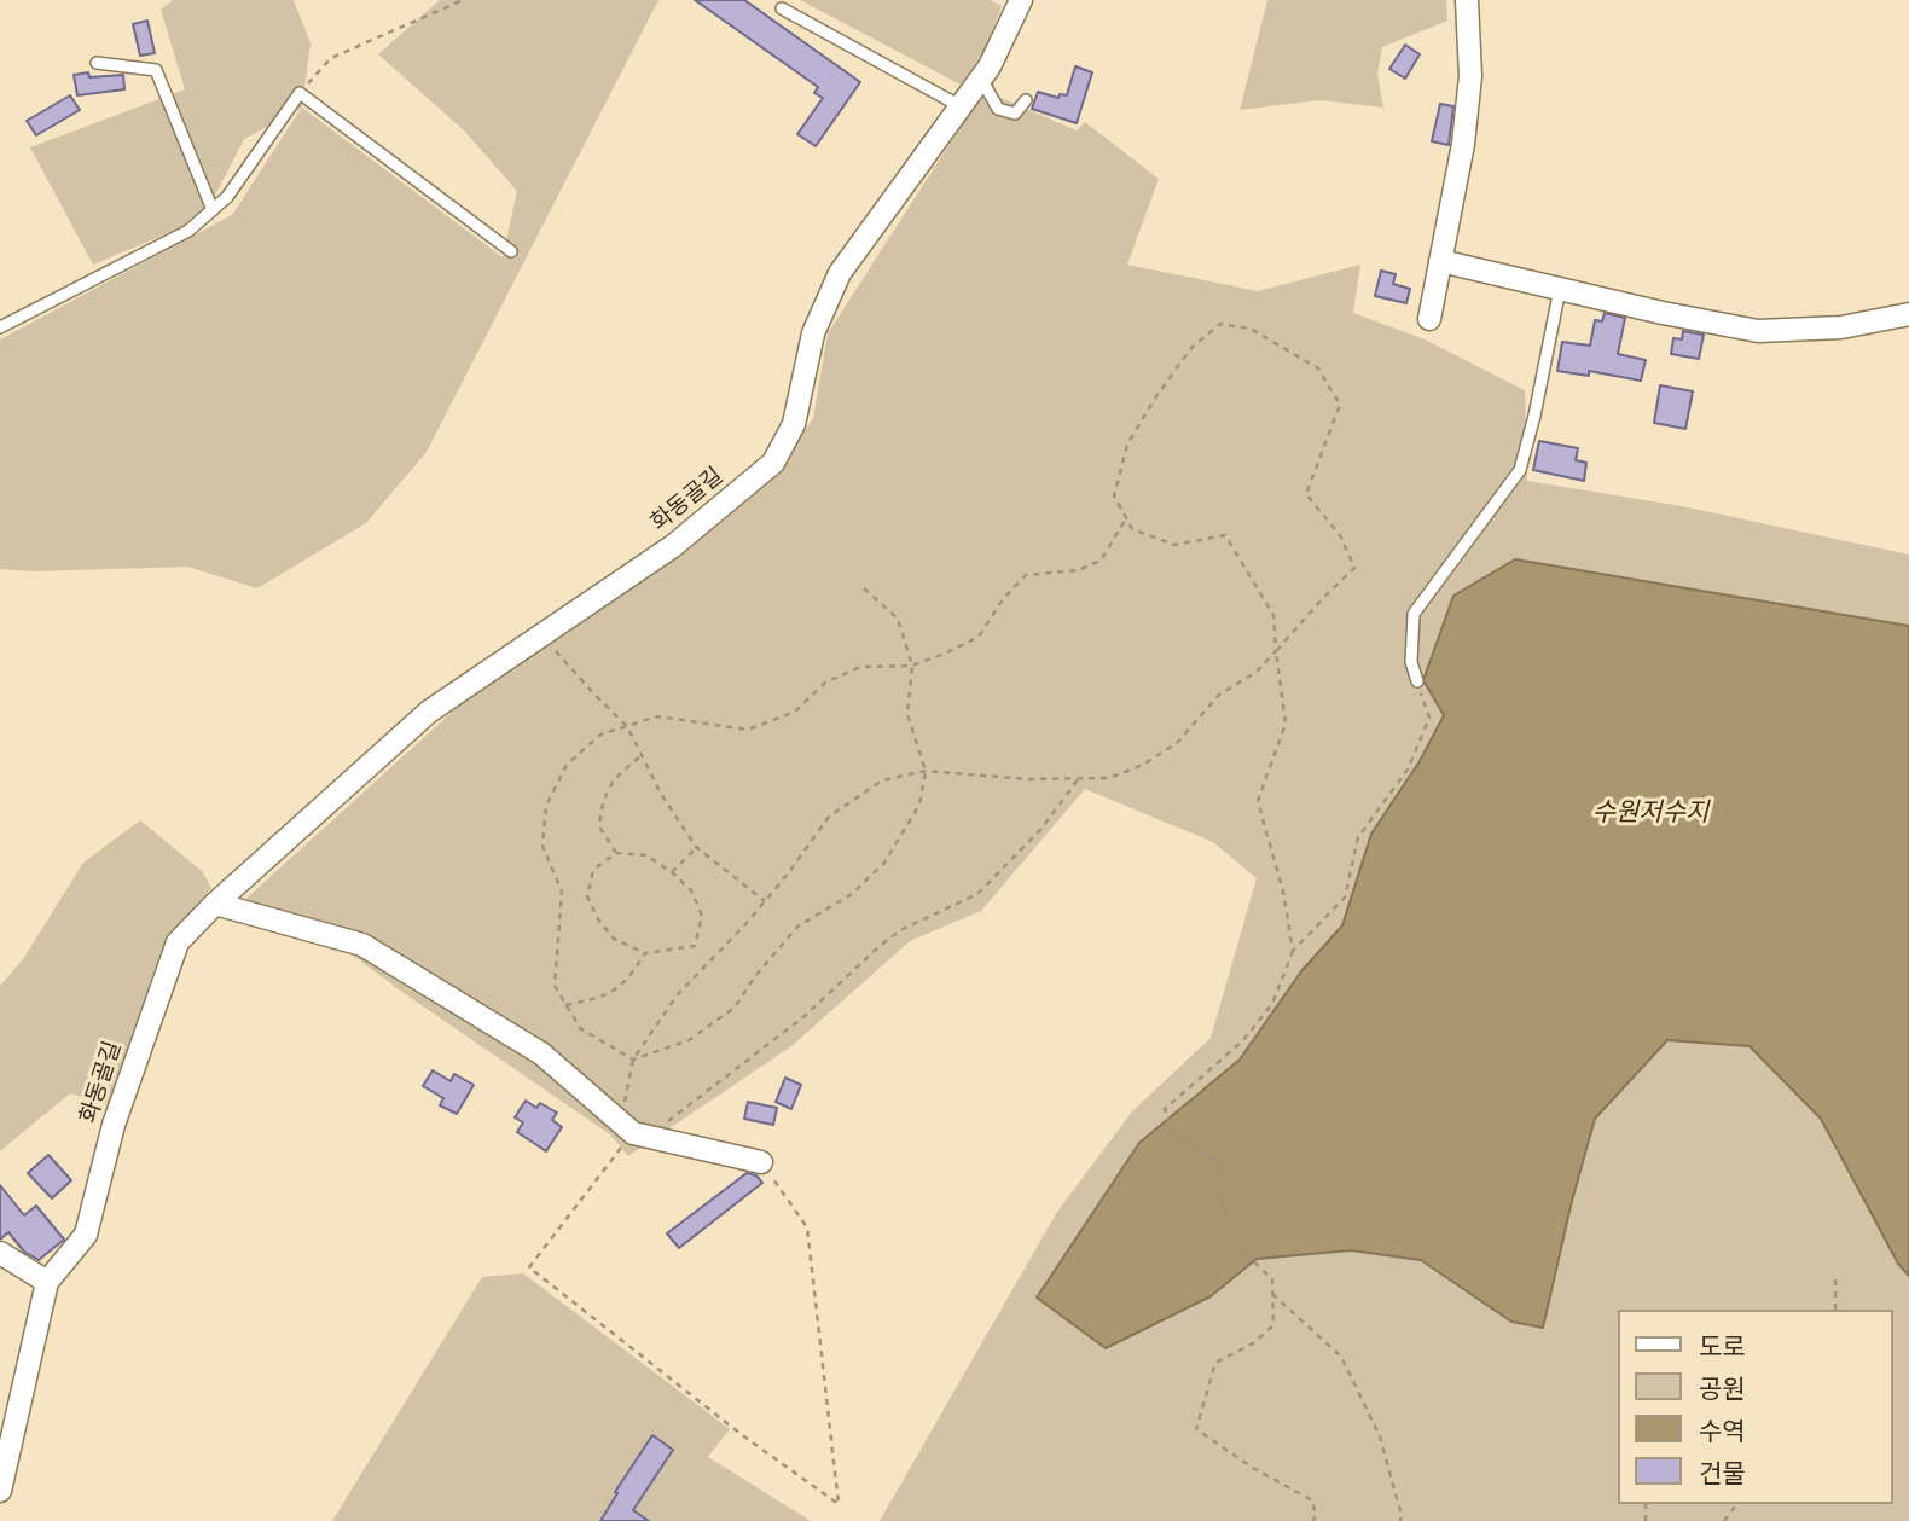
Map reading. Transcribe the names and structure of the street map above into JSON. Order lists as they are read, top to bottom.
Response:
{
  "streets": {
    "street": ["화동골길"]
  },
  "water": ["수원저수지"],
  "legend": [
    "도로",
    "공원",
    "수역",
    "건물"
  ]
}
